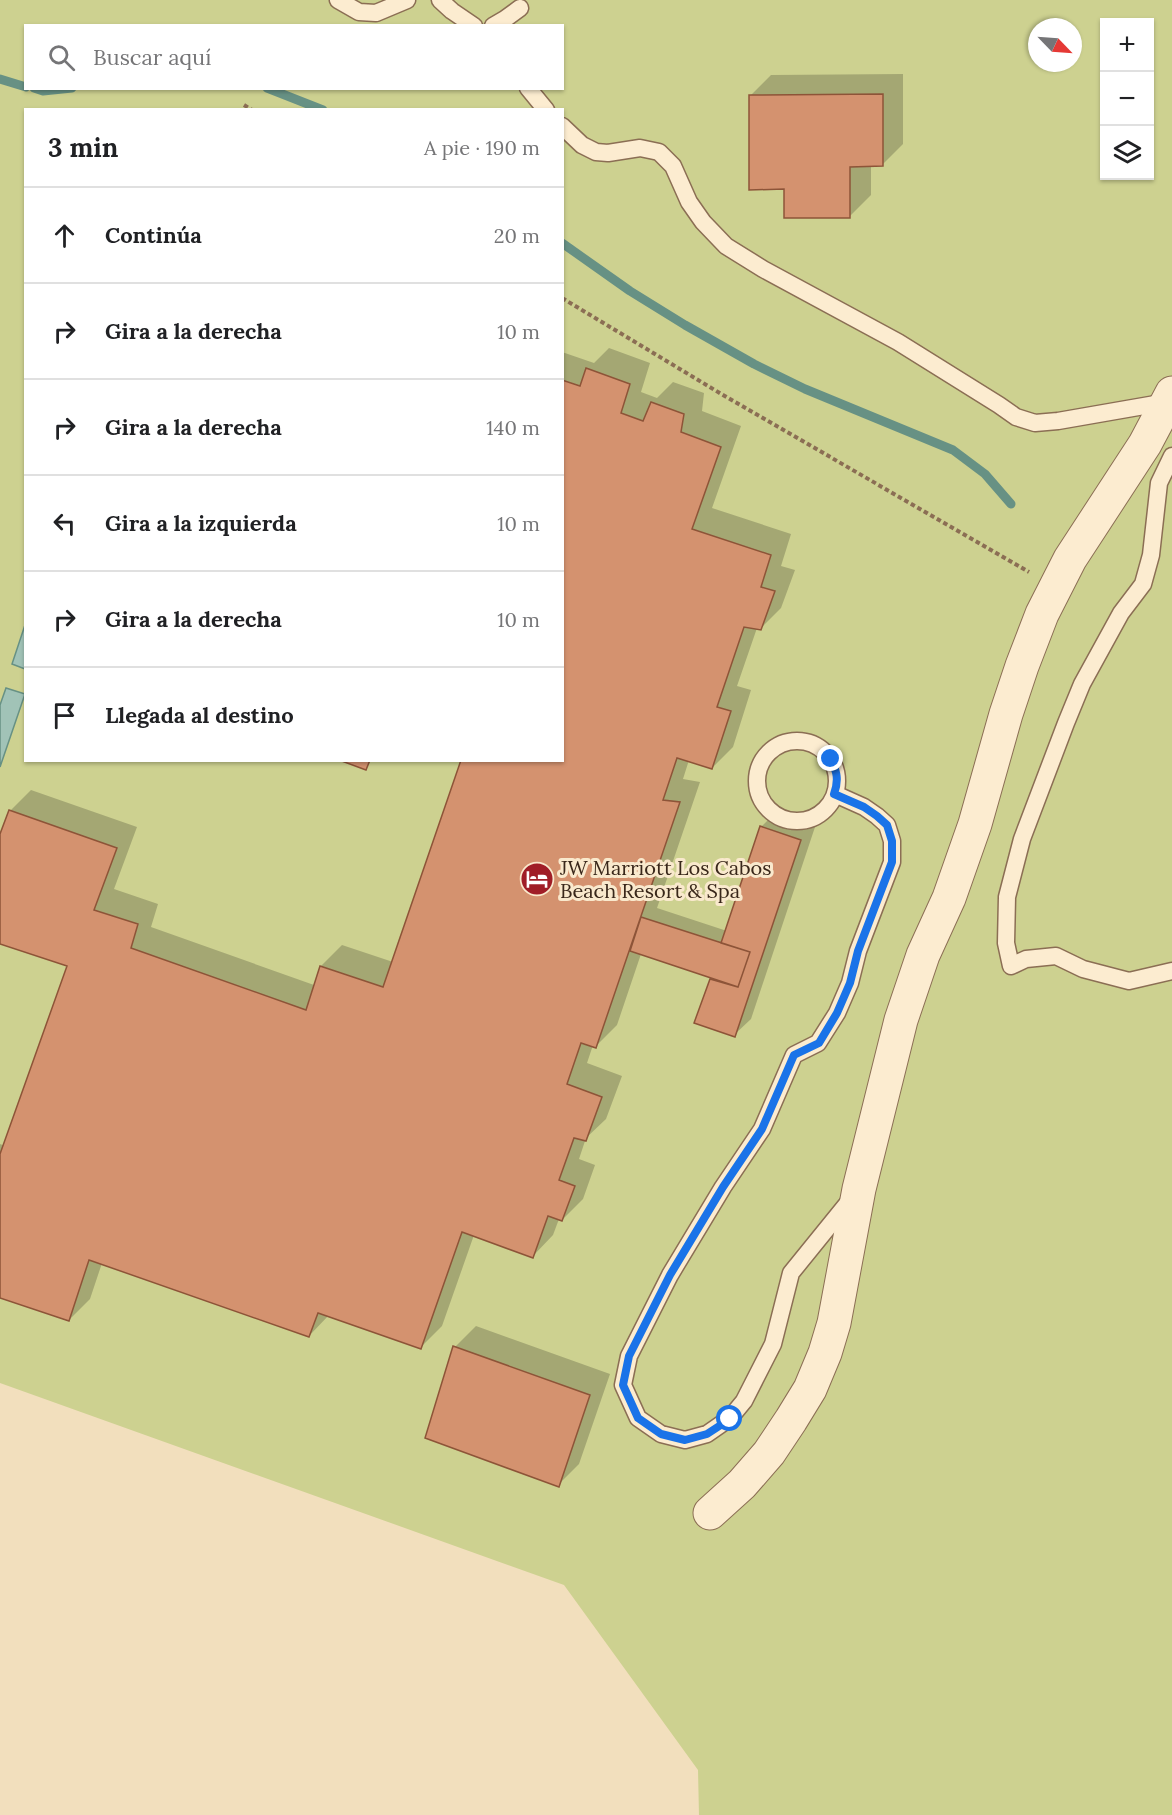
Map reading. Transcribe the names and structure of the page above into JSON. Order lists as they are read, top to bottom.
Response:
{
  "places": {
    "hotel": ["JW Marriott Los Cabos Beach Resort & Spa"]
  },
  "north": "bottom right",
  "page": {
    "map_buttons": ["+", "−"],
    "search": "Buscar aquí",
    "heading": ["3 min", "A pie · 190 m"],
    "list": [
      ["Continúa", "20 m"],
      ["Gira a la derecha", "10 m"],
      ["Gira a la derecha", "140 m"],
      ["Gira a la izquierda", "10 m"],
      ["Gira a la derecha", "10 m"],
      "Llegada al destino"
    ]
  }
}
